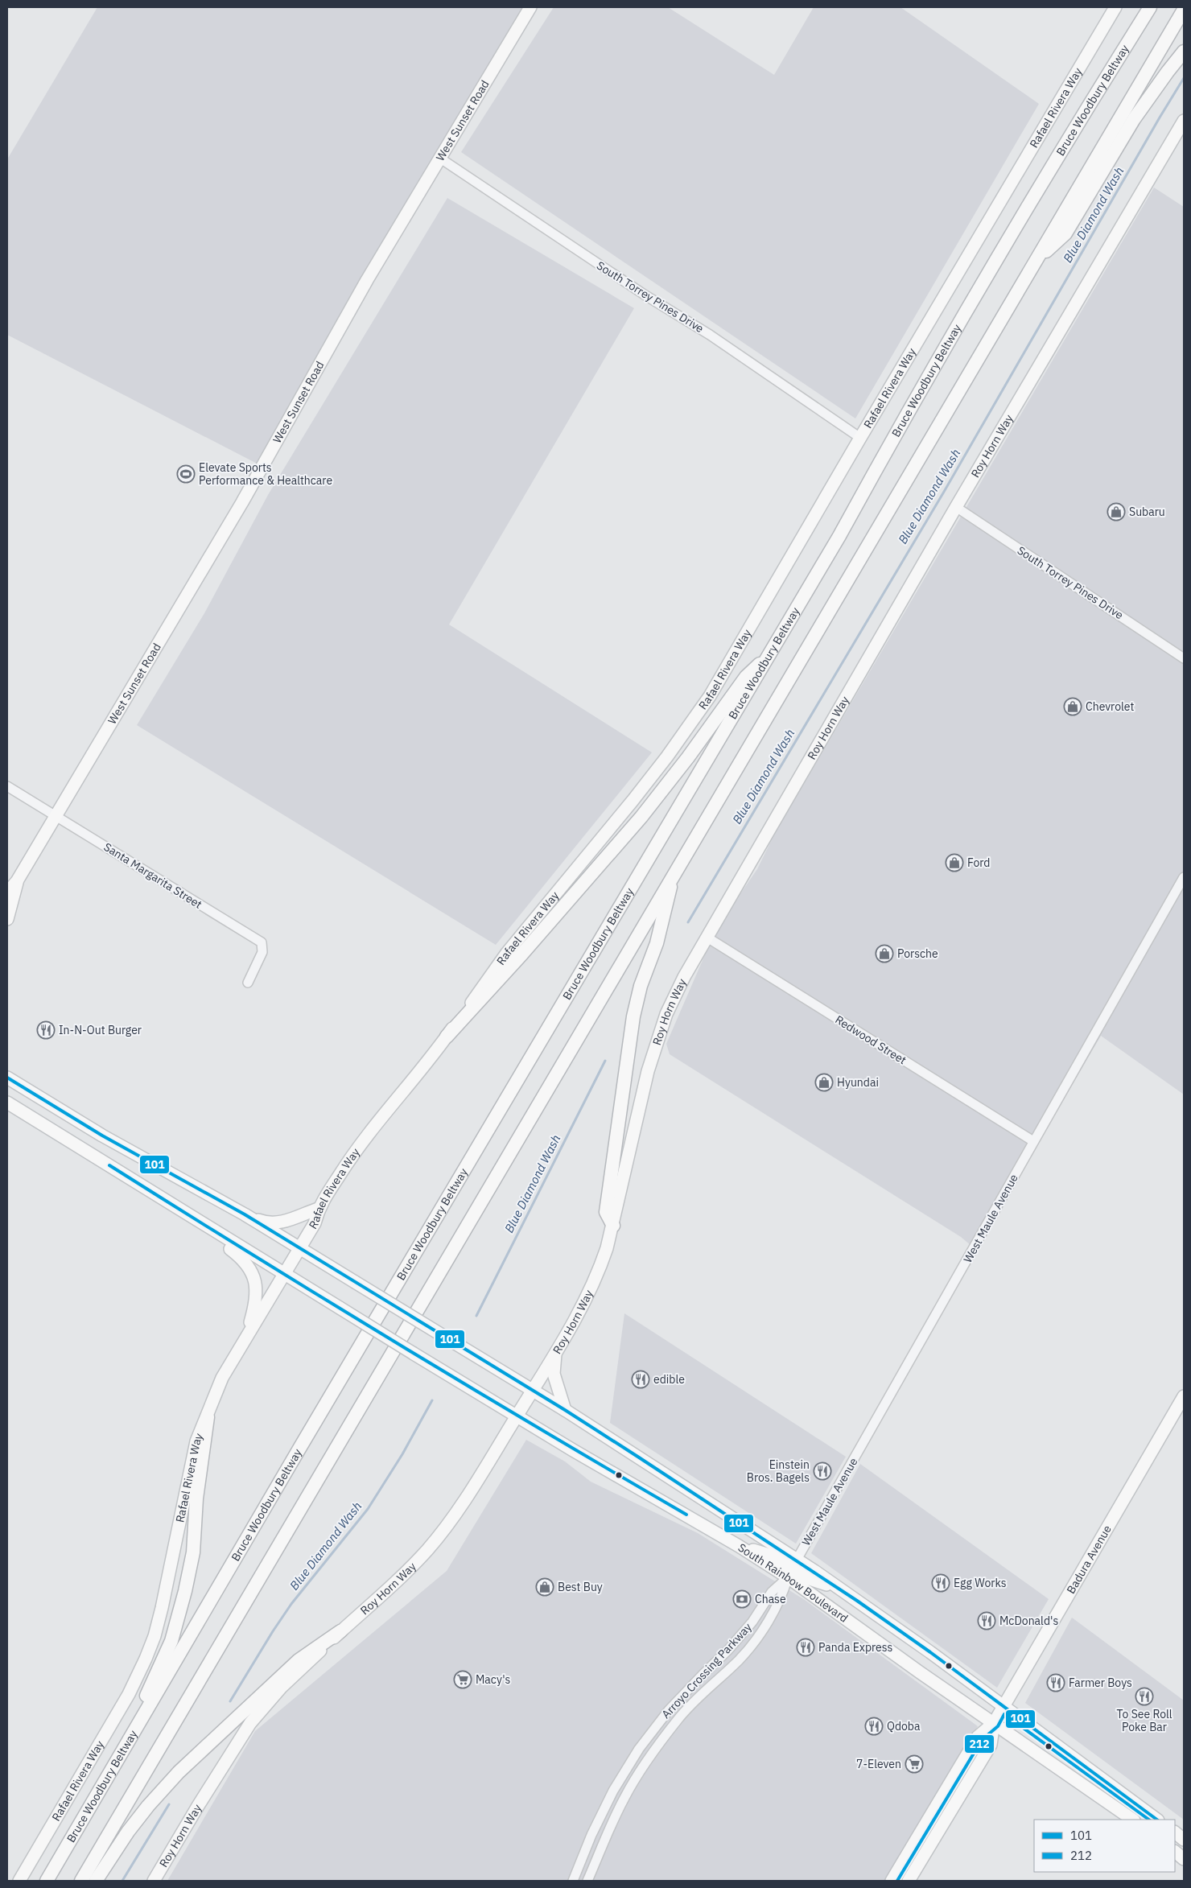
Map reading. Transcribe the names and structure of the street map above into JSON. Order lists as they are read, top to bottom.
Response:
{
  "streets": {
    "highway": ["Bruce Woodbury Beltway"],
    "main road": [
      "Rafael Rivera Way",
      "West Sunset Road",
      "Roy Horn Way",
      "Badura Avenue",
      "South Rainbow Boulevard"
    ],
    "street": [
      "South Torrey Pines Drive",
      "Santa Margarita Street",
      "Redwood Street",
      "West Maule Avenue",
      "Arroyo Crossing Parkway"
    ]
  },
  "crossings": [
    ["Rafael Rivera Way", "South Torrey Pines Drive"],
    ["Rafael Rivera Way", "South Rainbow Boulevard"],
    ["West Sunset Road", "South Torrey Pines Drive"],
    ["West Sunset Road", "Santa Margarita Street"],
    ["South Torrey Pines Drive", "Roy Horn Way"],
    ["Roy Horn Way", "Redwood Street"],
    ["Roy Horn Way", "South Rainbow Boulevard"],
    ["Redwood Street", "West Maule Avenue"],
    ["West Maule Avenue", "South Rainbow Boulevard"],
    ["Badura Avenue", "South Rainbow Boulevard"],
    ["South Rainbow Boulevard", "Arroyo Crossing Parkway"]
  ],
  "water": ["Blue Diamond Wash"],
  "places": {
    "sports": ["Elevate Sports Performance & Healthcare"],
    "shop": [
      "Subaru",
      "Chevrolet",
      "Ford",
      "Porsche",
      "Hyundai",
      "Best Buy"
    ],
    "restaurant": [
      "In-N-Out Burger",
      "edible",
      "Einstein Bros. Bagels",
      "Egg Works",
      "McDonald's",
      "Panda Express",
      "Farmer Boys",
      "To See Roll Poke Bar",
      "Qdoba"
    ],
    "bank": ["Chase"],
    "supermarket": ["Macy's", "7-Eleven"]
  },
  "lines": ["transit line 101", "transit line 212"],
  "legend": ["101", "212"]
}
